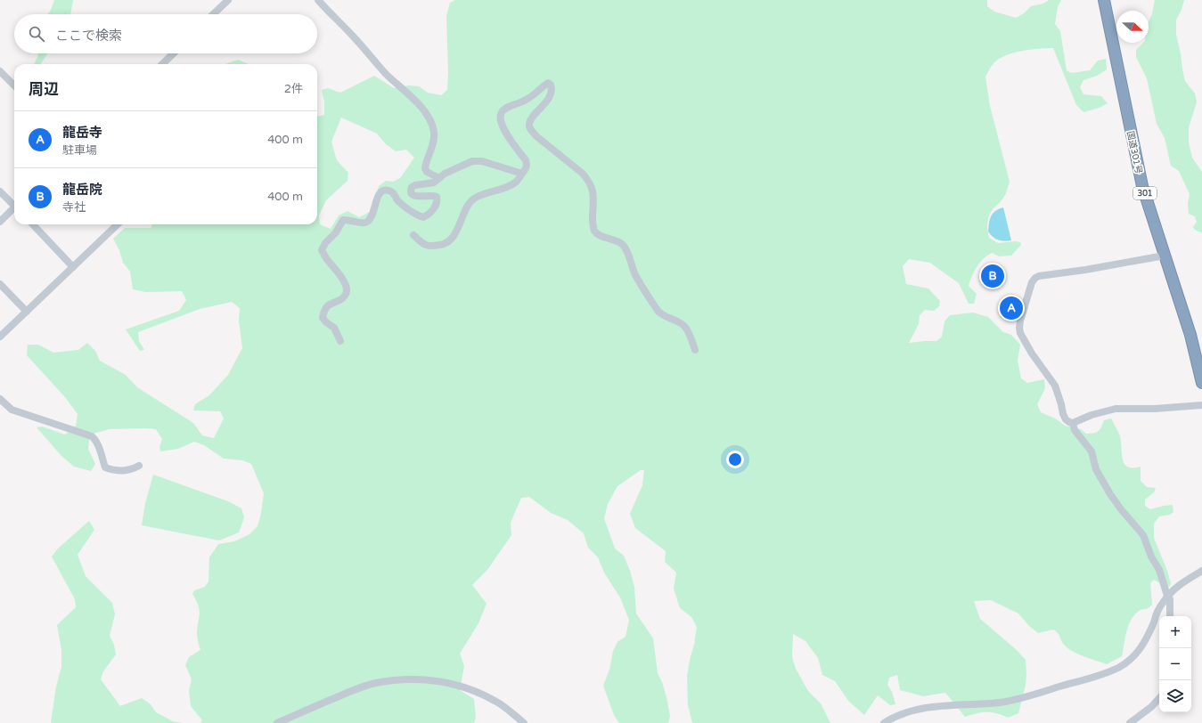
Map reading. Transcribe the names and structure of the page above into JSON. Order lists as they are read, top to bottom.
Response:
{
  "streets": {
    "highway": ["国道301号", "301"]
  },
  "north": "right",
  "page": {
    "search": "ここで検索",
    "heading": ["周辺", "2件"],
    "list": [
      {
        "mark": "A",
        "name": "龍岳寺",
        "note": "駐車場",
        "value": "400 m"
      },
      {
        "mark": "B",
        "name": "龍岳院",
        "note": "寺社",
        "value": "400 m"
      }
    ],
    "pins": ["B", "A"],
    "map_buttons": ["+", "−"]
  }
}
